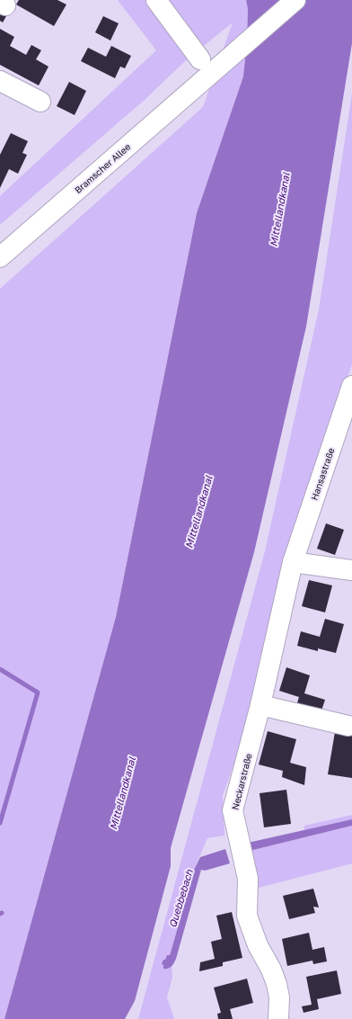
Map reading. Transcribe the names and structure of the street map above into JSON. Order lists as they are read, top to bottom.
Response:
{
  "streets": {
    "street": ["Bramscher Allee", "Hansastraße", "Neckarstraße"]
  },
  "crossings": [
    ["Hansastraße", "Neckarstraße"]
  ],
  "water": ["Mittellandkanal", "Quebbebach"]
}
